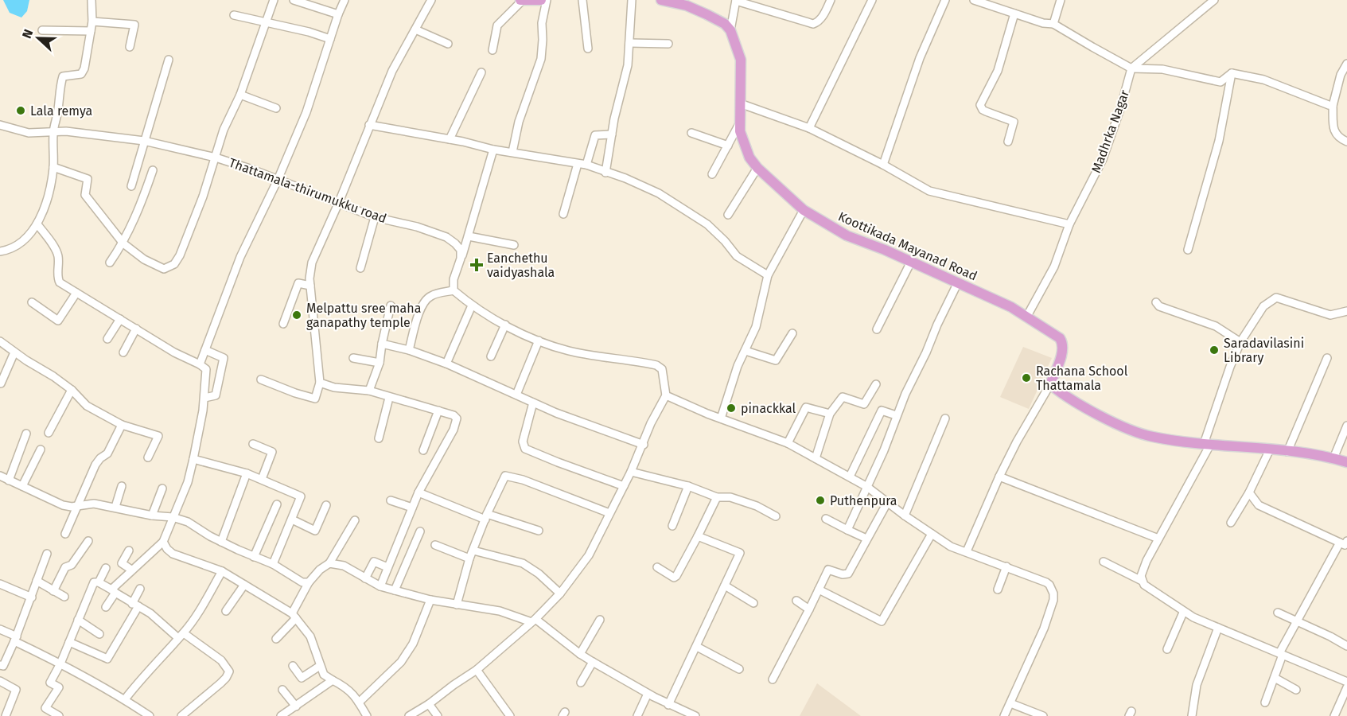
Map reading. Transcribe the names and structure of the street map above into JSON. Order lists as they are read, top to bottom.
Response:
{
  "streets": {
    "main road": ["Koottikada Mayanad Road"],
    "street": ["Madhrka Nagar", "Thattamala-thirumukku road"]
  },
  "crossings": [
    ["Madhrka Nagar", "Koottikada Mayanad Road"]
  ],
  "places": {
    "other": [
      "Lala remya",
      "Melpattu sree maha ganapathy temple",
      "Saradavilasini Library",
      "Rachana School Thattamala",
      "pinackkal",
      "Puthenpura"
    ],
    "health": ["Eanchethu vaidyashala"]
  },
  "north": "left"
}
